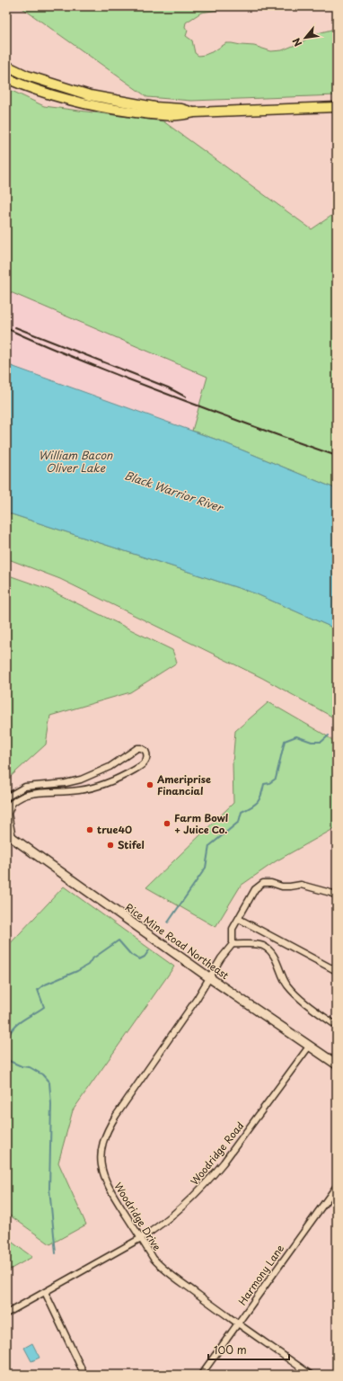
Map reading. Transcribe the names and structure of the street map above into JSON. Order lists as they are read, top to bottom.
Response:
{
  "streets": {
    "main road": ["Rice Mine Road Northeast"],
    "street": ["Woodridge Road", "Woodridge Drive", "Harmony Lane"]
  },
  "crossings": [
    ["Rice Mine Road Northeast", "Woodridge Road"],
    ["Rice Mine Road Northeast", "Woodridge Drive"],
    ["Woodridge Road", "Woodridge Drive"],
    ["Woodridge Drive", "Harmony Lane"]
  ],
  "water": ["William Bacon Oliver Lake", "Black Warrior River"],
  "places": [
    "Ameriprise Financial",
    "Farm Bowl + Juice Co.",
    "true40",
    "Stifel"
  ],
  "scale_bar": "100 m",
  "north": "bottom left"
}
